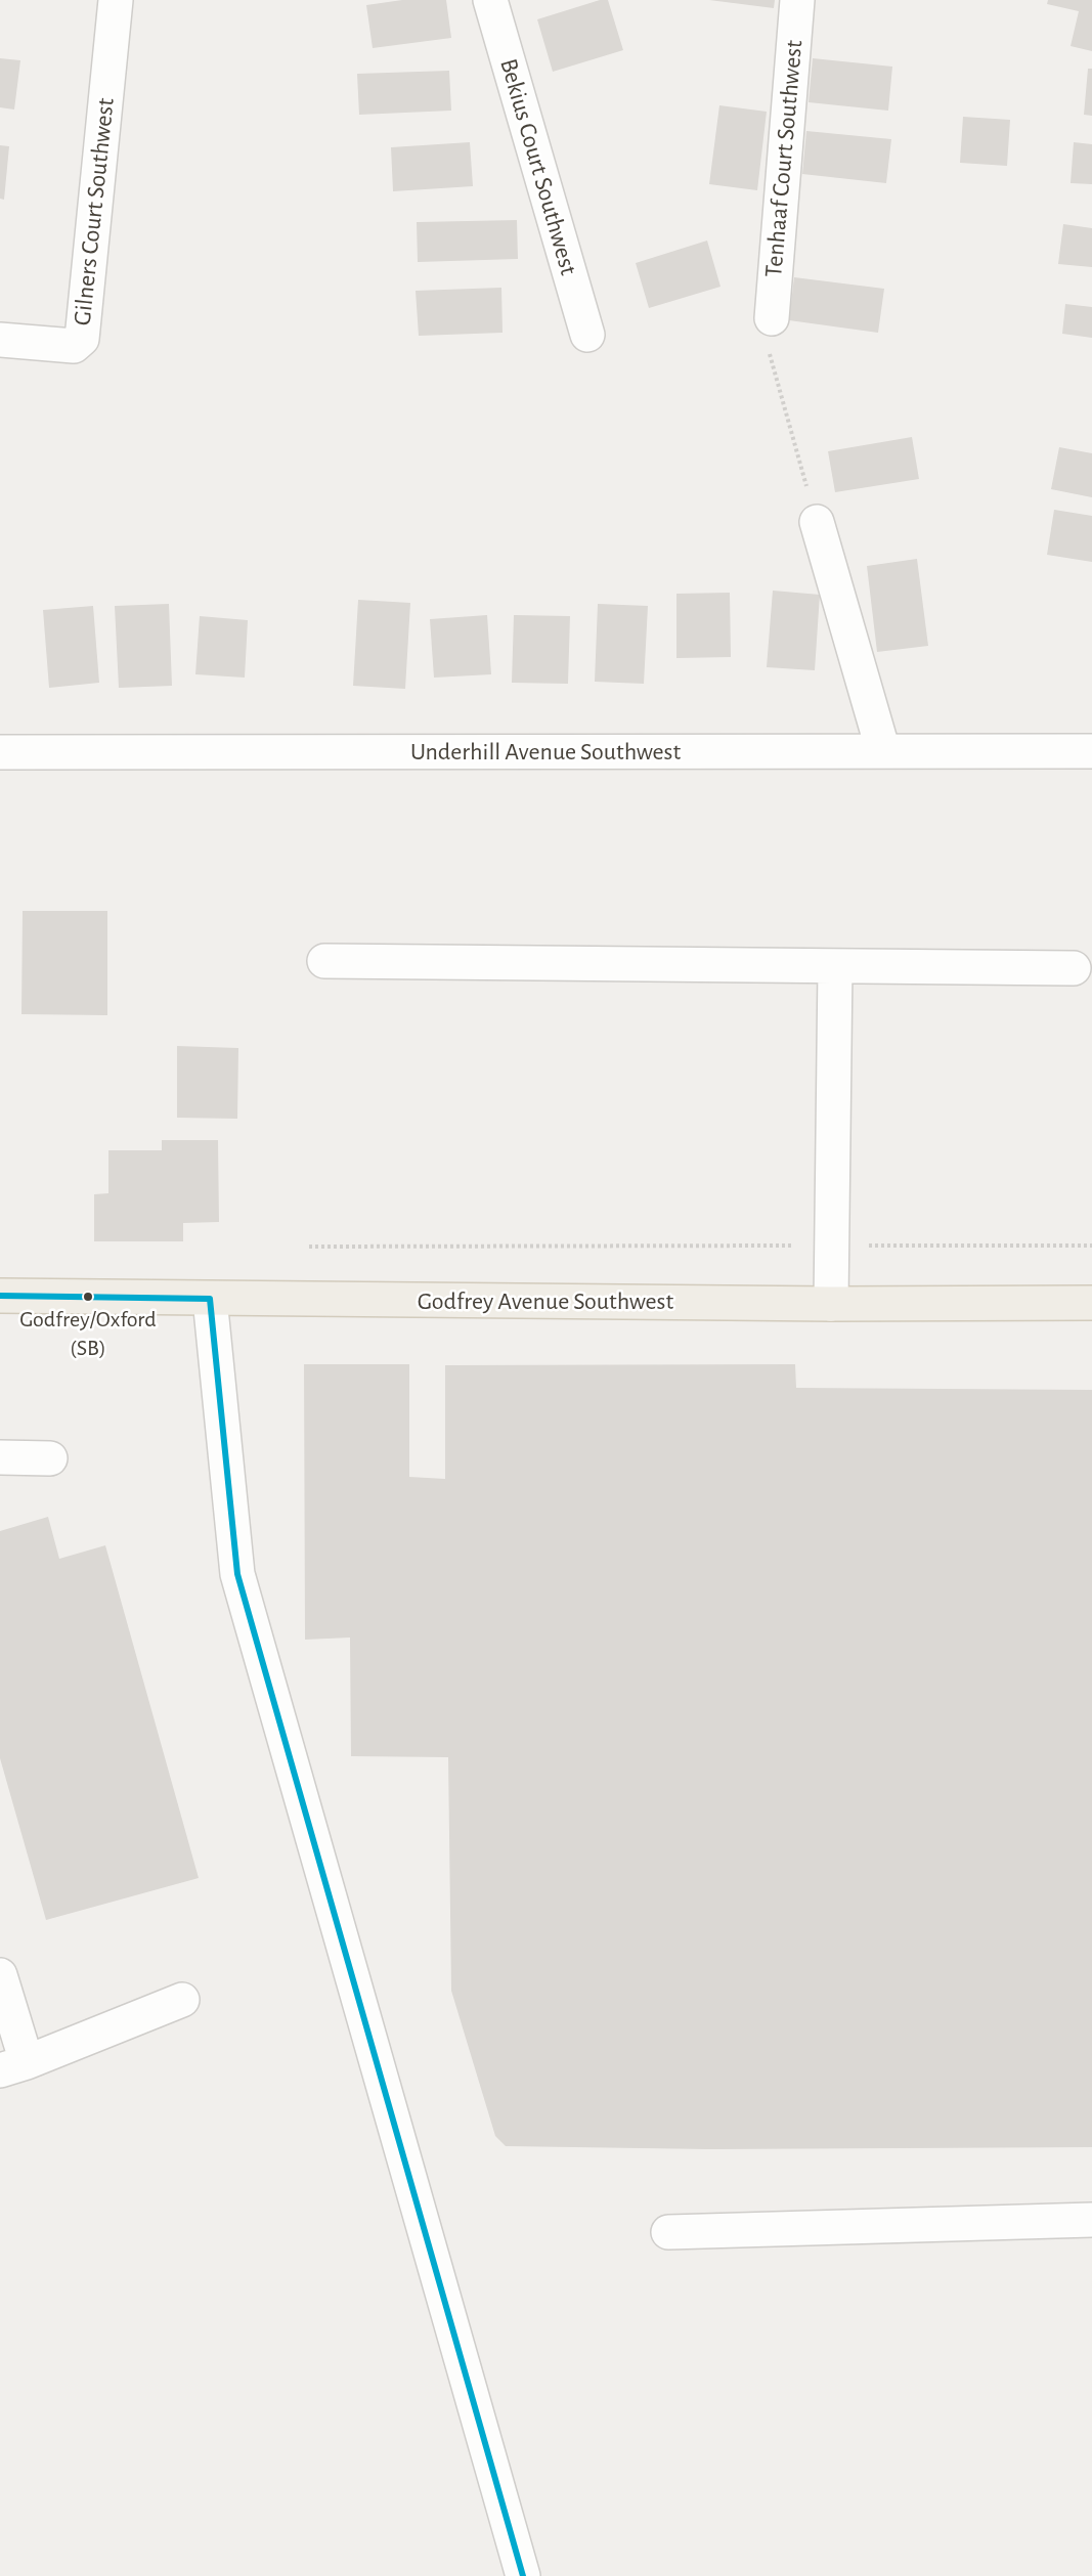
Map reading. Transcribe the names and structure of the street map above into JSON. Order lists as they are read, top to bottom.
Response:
{
  "streets": {
    "main road": ["Godfrey Avenue Southwest"],
    "street": [
      "Tenhaaf Court Southwest",
      "Bekius Court Southwest",
      "Gilners Court Southwest",
      "Underhill Avenue Southwest"
    ]
  },
  "places": ["Godfrey/Oxford (SB)"]
}
